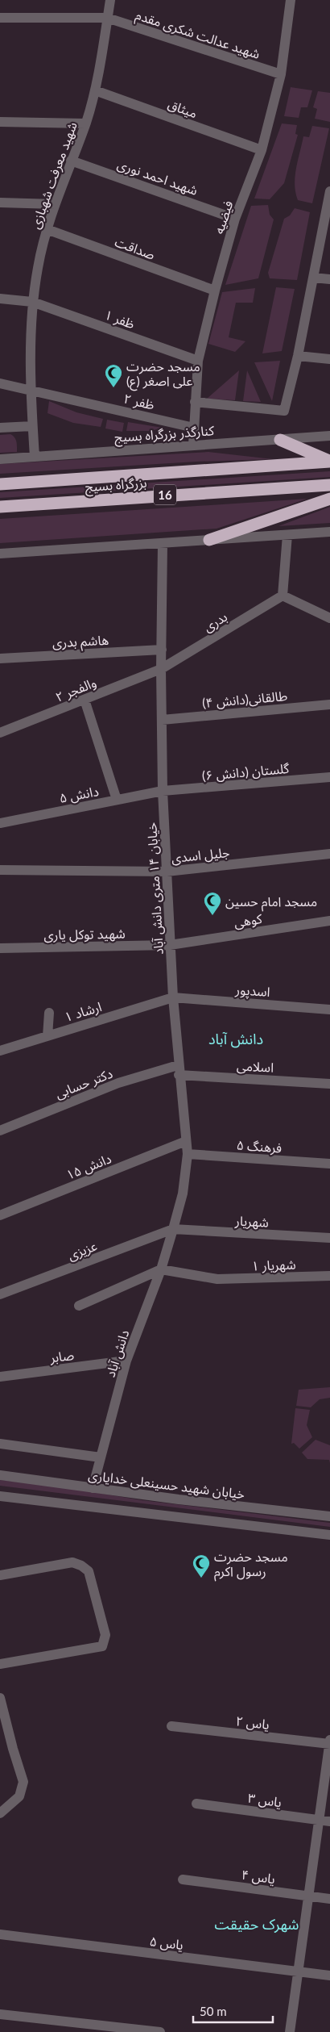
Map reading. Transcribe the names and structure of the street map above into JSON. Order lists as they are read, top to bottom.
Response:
{
  "streets": {
    "highway": ["بزرگراه بسیج", "16"],
    "street": [
      "شهید عدالت شکری مقدم",
      "میثاق",
      "شهید معرفت شهبازی",
      "شهید احمد نوری",
      "فیضیه",
      "صداقت",
      "ظفر ۱",
      "ظفر ۲",
      "کنارگذر بزرگراه بسیج",
      "بدری",
      "هاشم بدری",
      "والفجر ۲",
      "طالقانی(دانش ۴)",
      "گلستان (دانش ۶)",
      "دانش ۵",
      "جلیل اسدی",
      "خیابان ۱۴ متری دانش آباد",
      "کوهی",
      "شهید توکل یاری",
      "اسدپور",
      "ارشاد ۱",
      "اسلامی",
      "دکتر حسابی",
      "فرهنگ ۵",
      "دانش ۱۵",
      "شهریار",
      "عزیزی",
      "شهریار ۱",
      "دانش آباد",
      "صابر",
      "خیابان شهید حسینعلی خدایاری",
      "یاس ۲",
      "یاس ۳",
      "یاس ۴",
      "یاس ۵"
    ]
  },
  "crossings": [
    ["شهید عدالت شکری مقدم", "شهید معرفت شهبازی"],
    ["شهید عدالت شکری مقدم", "فیضیه"],
    ["میثاق", "شهید معرفت شهبازی"],
    ["میثاق", "فیضیه"],
    ["شهید معرفت شهبازی", "شهید احمد نوری"],
    ["شهید معرفت شهبازی", "صداقت"],
    ["شهید معرفت شهبازی", "ظفر ۱"],
    ["شهید معرفت شهبازی", "ظفر ۲"],
    ["شهید معرفت شهبازی", "کنارگذر بزرگراه بسیج"],
    ["شهید احمد نوری", "فیضیه"],
    ["فیضیه", "صداقت"],
    ["فیضیه", "ظفر ۱"],
    ["فیضیه", "ظفر ۲"],
    ["فیضیه", "کنارگذر بزرگراه بسیج"],
    ["بدری", "والفجر ۲"],
    ["بدری", "خیابان ۱۴ متری دانش آباد"],
    ["هاشم بدری", "خیابان ۱۴ متری دانش آباد"],
    ["والفجر ۲", "خیابان ۱۴ متری دانش آباد"],
    ["طالقانی(دانش ۴)", "خیابان ۱۴ متری دانش آباد"],
    ["گلستان (دانش ۶)", "دانش ۵"],
    ["گلستان (دانش ۶)", "خیابان ۱۴ متری دانش آباد"],
    ["دانش ۵", "خیابان ۱۴ متری دانش آباد"],
    ["جلیل اسدی", "خیابان ۱۴ متری دانش آباد"],
    ["خیابان ۱۴ متری دانش آباد", "کوهی"],
    ["خیابان ۱۴ متری دانش آباد", "شهید توکل یاری"],
    ["خیابان ۱۴ متری دانش آباد", "اسدپور"],
    ["خیابان ۱۴ متری دانش آباد", "ارشاد ۱"],
    ["خیابان ۱۴ متری دانش آباد", "اسلامی"],
    ["خیابان ۱۴ متری دانش آباد", "دکتر حسابی"],
    ["خیابان ۱۴ متری دانش آباد", "فرهنگ ۵"],
    ["خیابان ۱۴ متری دانش آباد", "دانش ۱۵"],
    ["خیابان ۱۴ متری دانش آباد", "شهریار"],
    ["خیابان ۱۴ متری دانش آباد", "عزیزی"],
    ["خیابان ۱۴ متری دانش آباد", "دانش آباد"],
    ["کوهی", "شهید توکل یاری"],
    ["اسدپور", "ارشاد ۱"],
    ["اسلامی", "دکتر حسابی"],
    ["شهریار", "عزیزی"],
    ["شهریار", "دانش آباد"],
    ["عزیزی", "دانش آباد"],
    ["شهریار ۱", "دانش آباد"],
    ["دانش آباد", "صابر"],
    ["دانش آباد", "خیابان شهید حسینعلی خدایاری"]
  ],
  "districts": ["دانش آباد", "شهرک حقیقت"],
  "places": {
    "mosque": ["مسجد حضرت علی اصغر (ع)", "مسجد امام حسین", "مسجد حضرت رسول اکرم"]
  },
  "scale_bar": "50 m"
}
